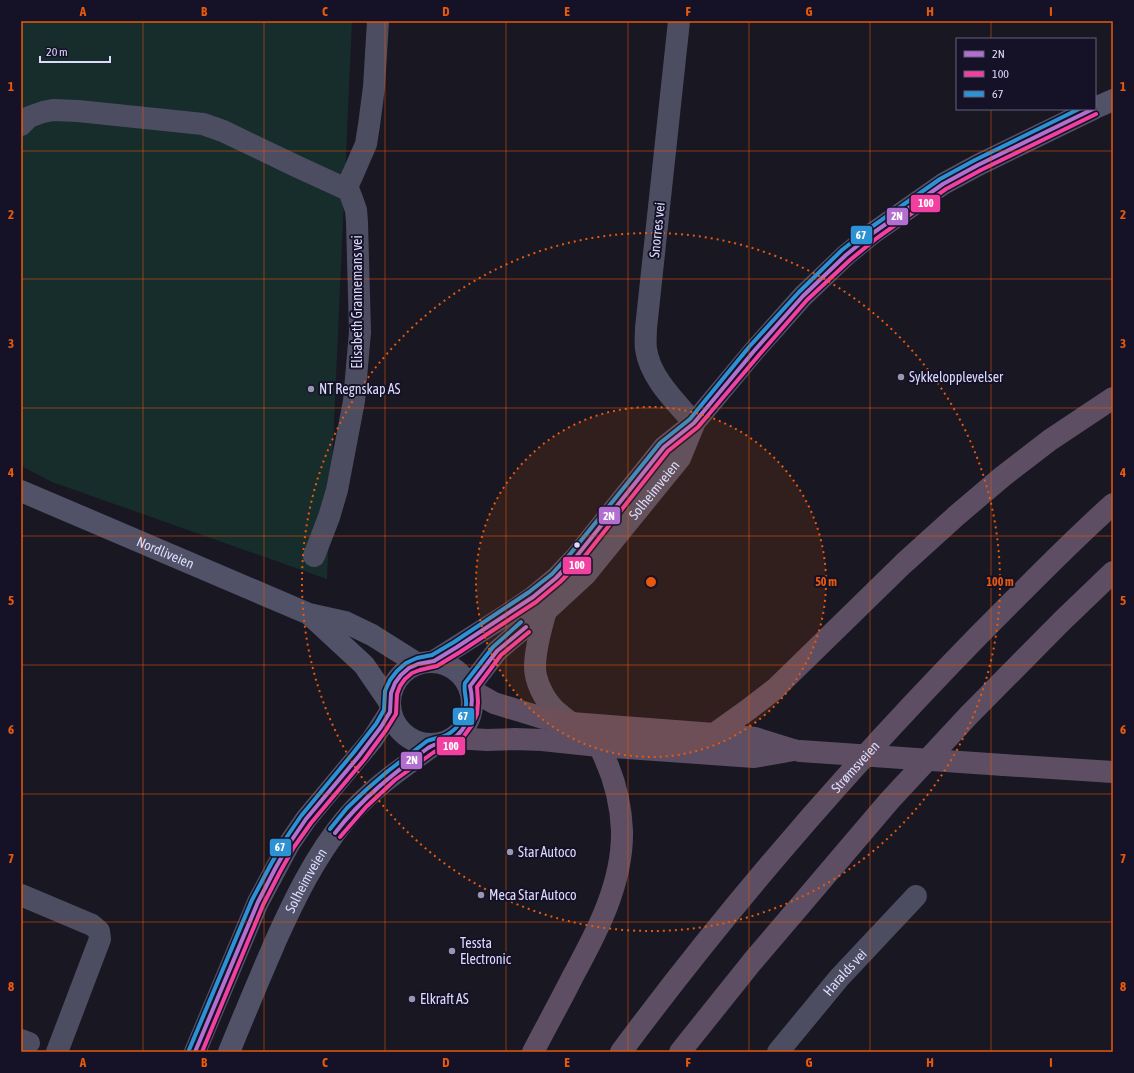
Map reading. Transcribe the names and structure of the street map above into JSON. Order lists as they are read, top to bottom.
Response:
{
  "streets": {
    "highway": ["Strømsveien"],
    "main road": ["Solheimveien", "Nordliveien"],
    "street": ["Snorres vei", "Elisabeth Grannemans vei", "Haralds vei"]
  },
  "crossings": [
    ["Snorres vei", "Solheimveien"],
    ["Solheimveien", "Nordliveien"]
  ],
  "places": [
    "Sykkelopplevelser",
    "NT Regnskap AS",
    "Star Autoco",
    "Meca Star Autoco",
    "Tessta Electronic",
    "Elkraft AS"
  ],
  "lines": ["transit line 2N", "transit line 67", "transit line 100"],
  "legend": ["2N", "100", "67"],
  "scale_bar": "20 m",
  "grid": {
    "columns": [
      "A",
      "B",
      "C",
      "D",
      "E",
      "F",
      "G",
      "H",
      "I"
    ],
    "rows": [
      "1",
      "2",
      "3",
      "4",
      "5",
      "6",
      "7",
      "8"
    ]
  },
  "rings": ["50 m", "100 m"]
}
